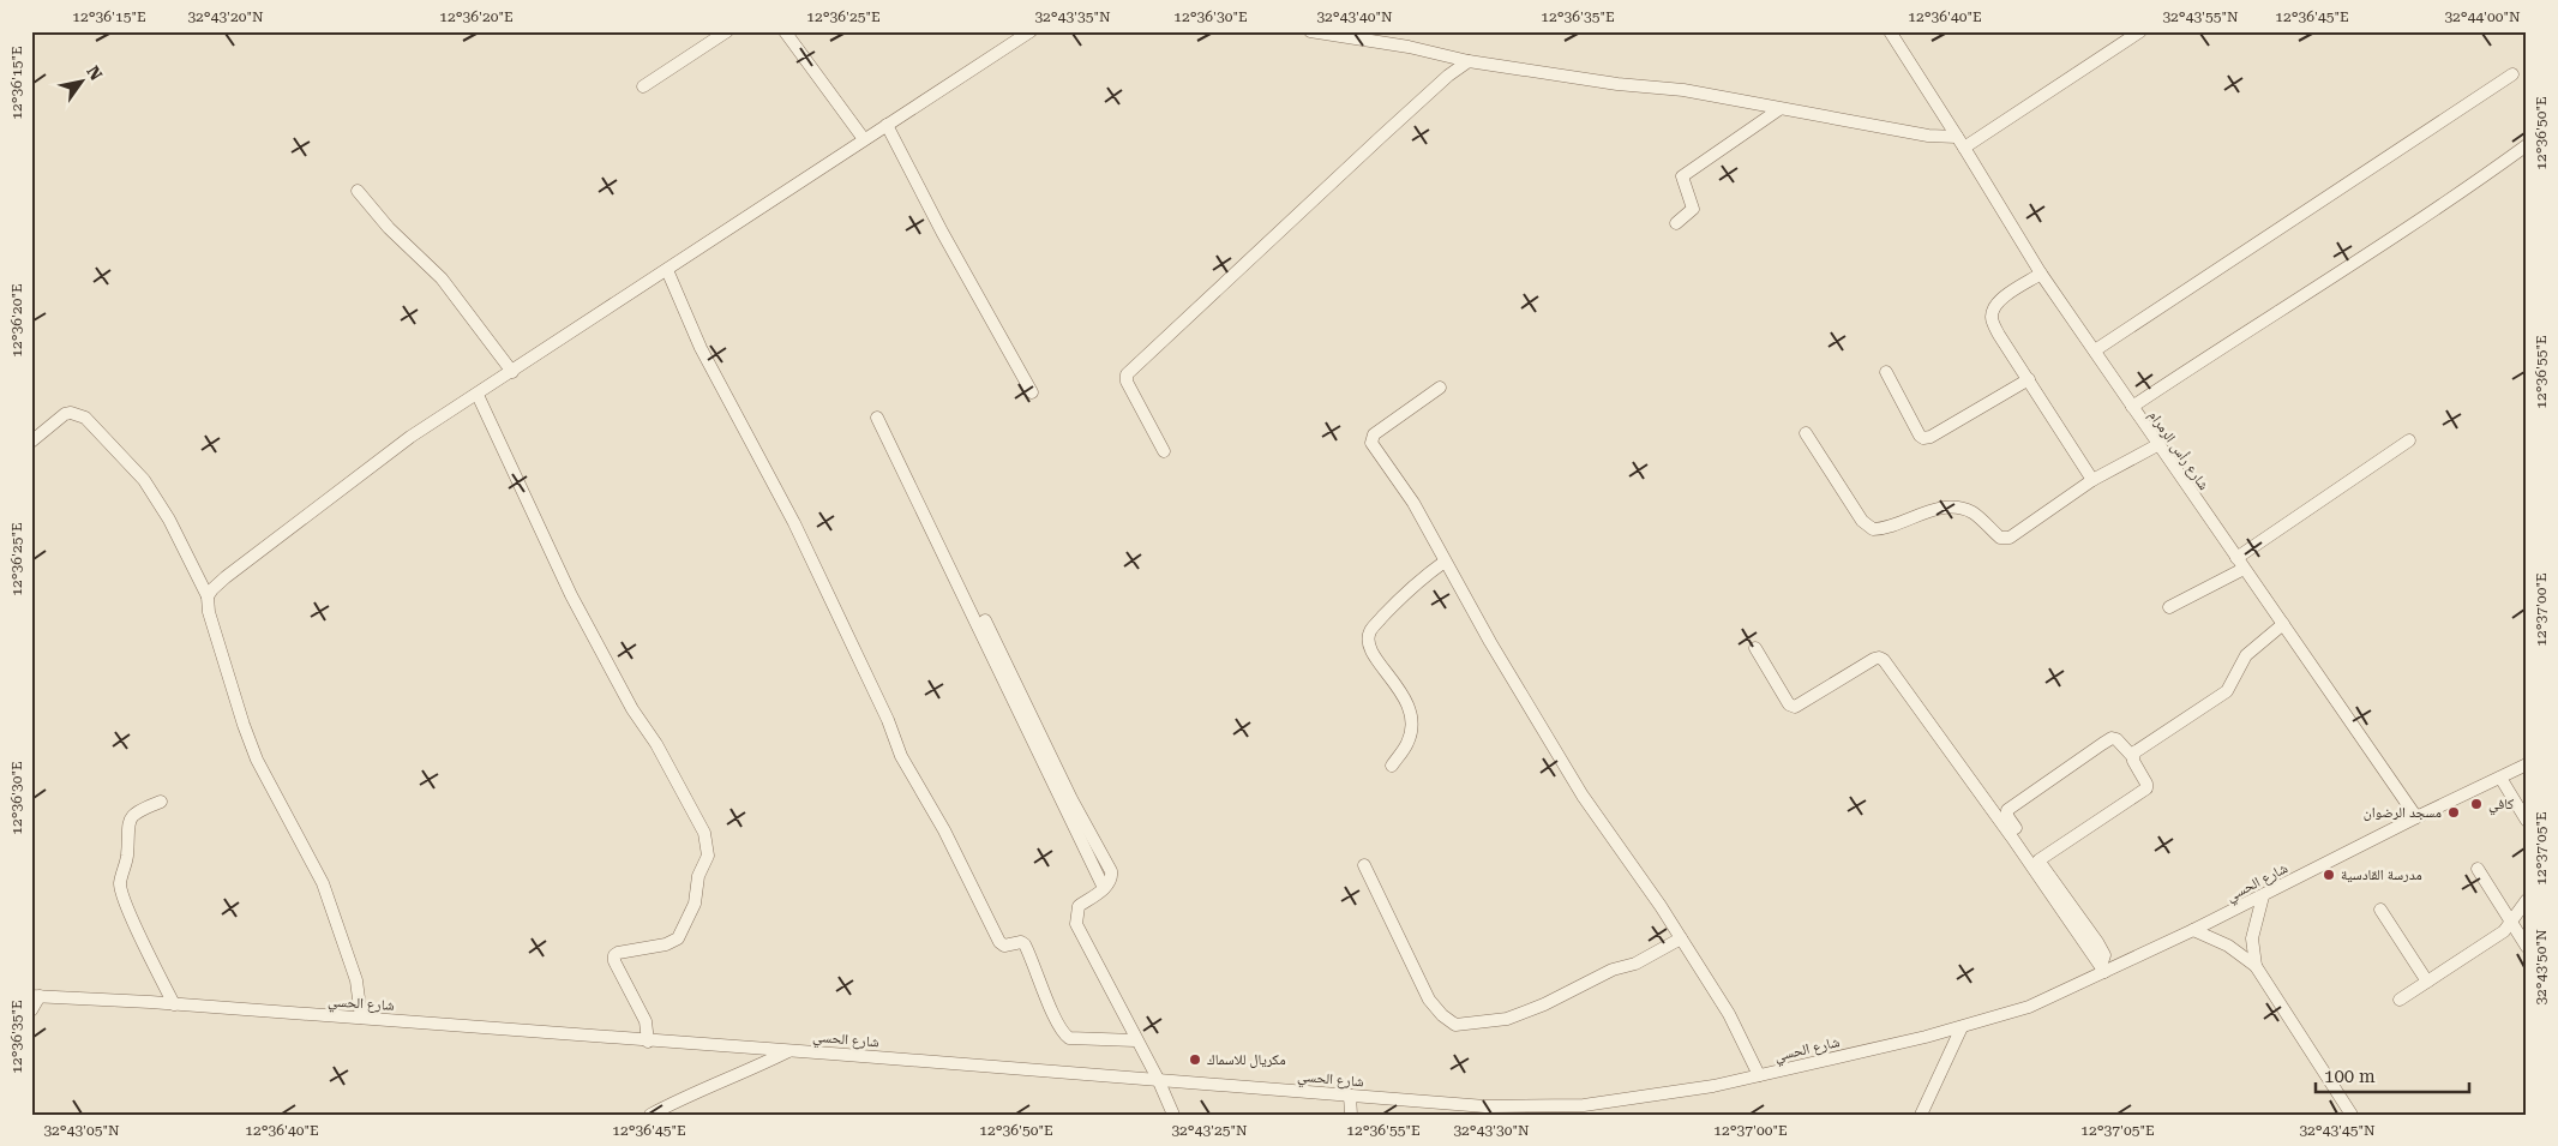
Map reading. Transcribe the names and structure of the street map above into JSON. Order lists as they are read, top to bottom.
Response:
{
  "streets": {
    "street": ["شارع رأس الرمرام", "شارع الحسي"]
  },
  "crossings": [
    ["شارع رأس الرمرام", "شارع الحسي"]
  ],
  "places": [
    "كافي",
    "مسجد الرضوان",
    "مدرسة القادسية",
    "مكريال للاسماك"
  ],
  "scale_bar": "100 m",
  "north": "top right",
  "coordinates": [
    "12°36'15\"E",
    "32°43'20\"N",
    "12°36'20\"E",
    "12°36'25\"E",
    "32°43'35\"N",
    "12°36'30\"E",
    "32°43'40\"N",
    "12°36'35\"E",
    "12°36'40\"E",
    "32°43'55\"N",
    "12°36'45\"E",
    "32°44'00\"N",
    "12°36'50\"E",
    "12°36'55\"E",
    "12°37'00\"E",
    "12°37'05\"E",
    "32°43'50\"N",
    "32°43'05\"N",
    "32°43'25\"N",
    "32°43'30\"N",
    "32°43'45\"N"
  ]
}
